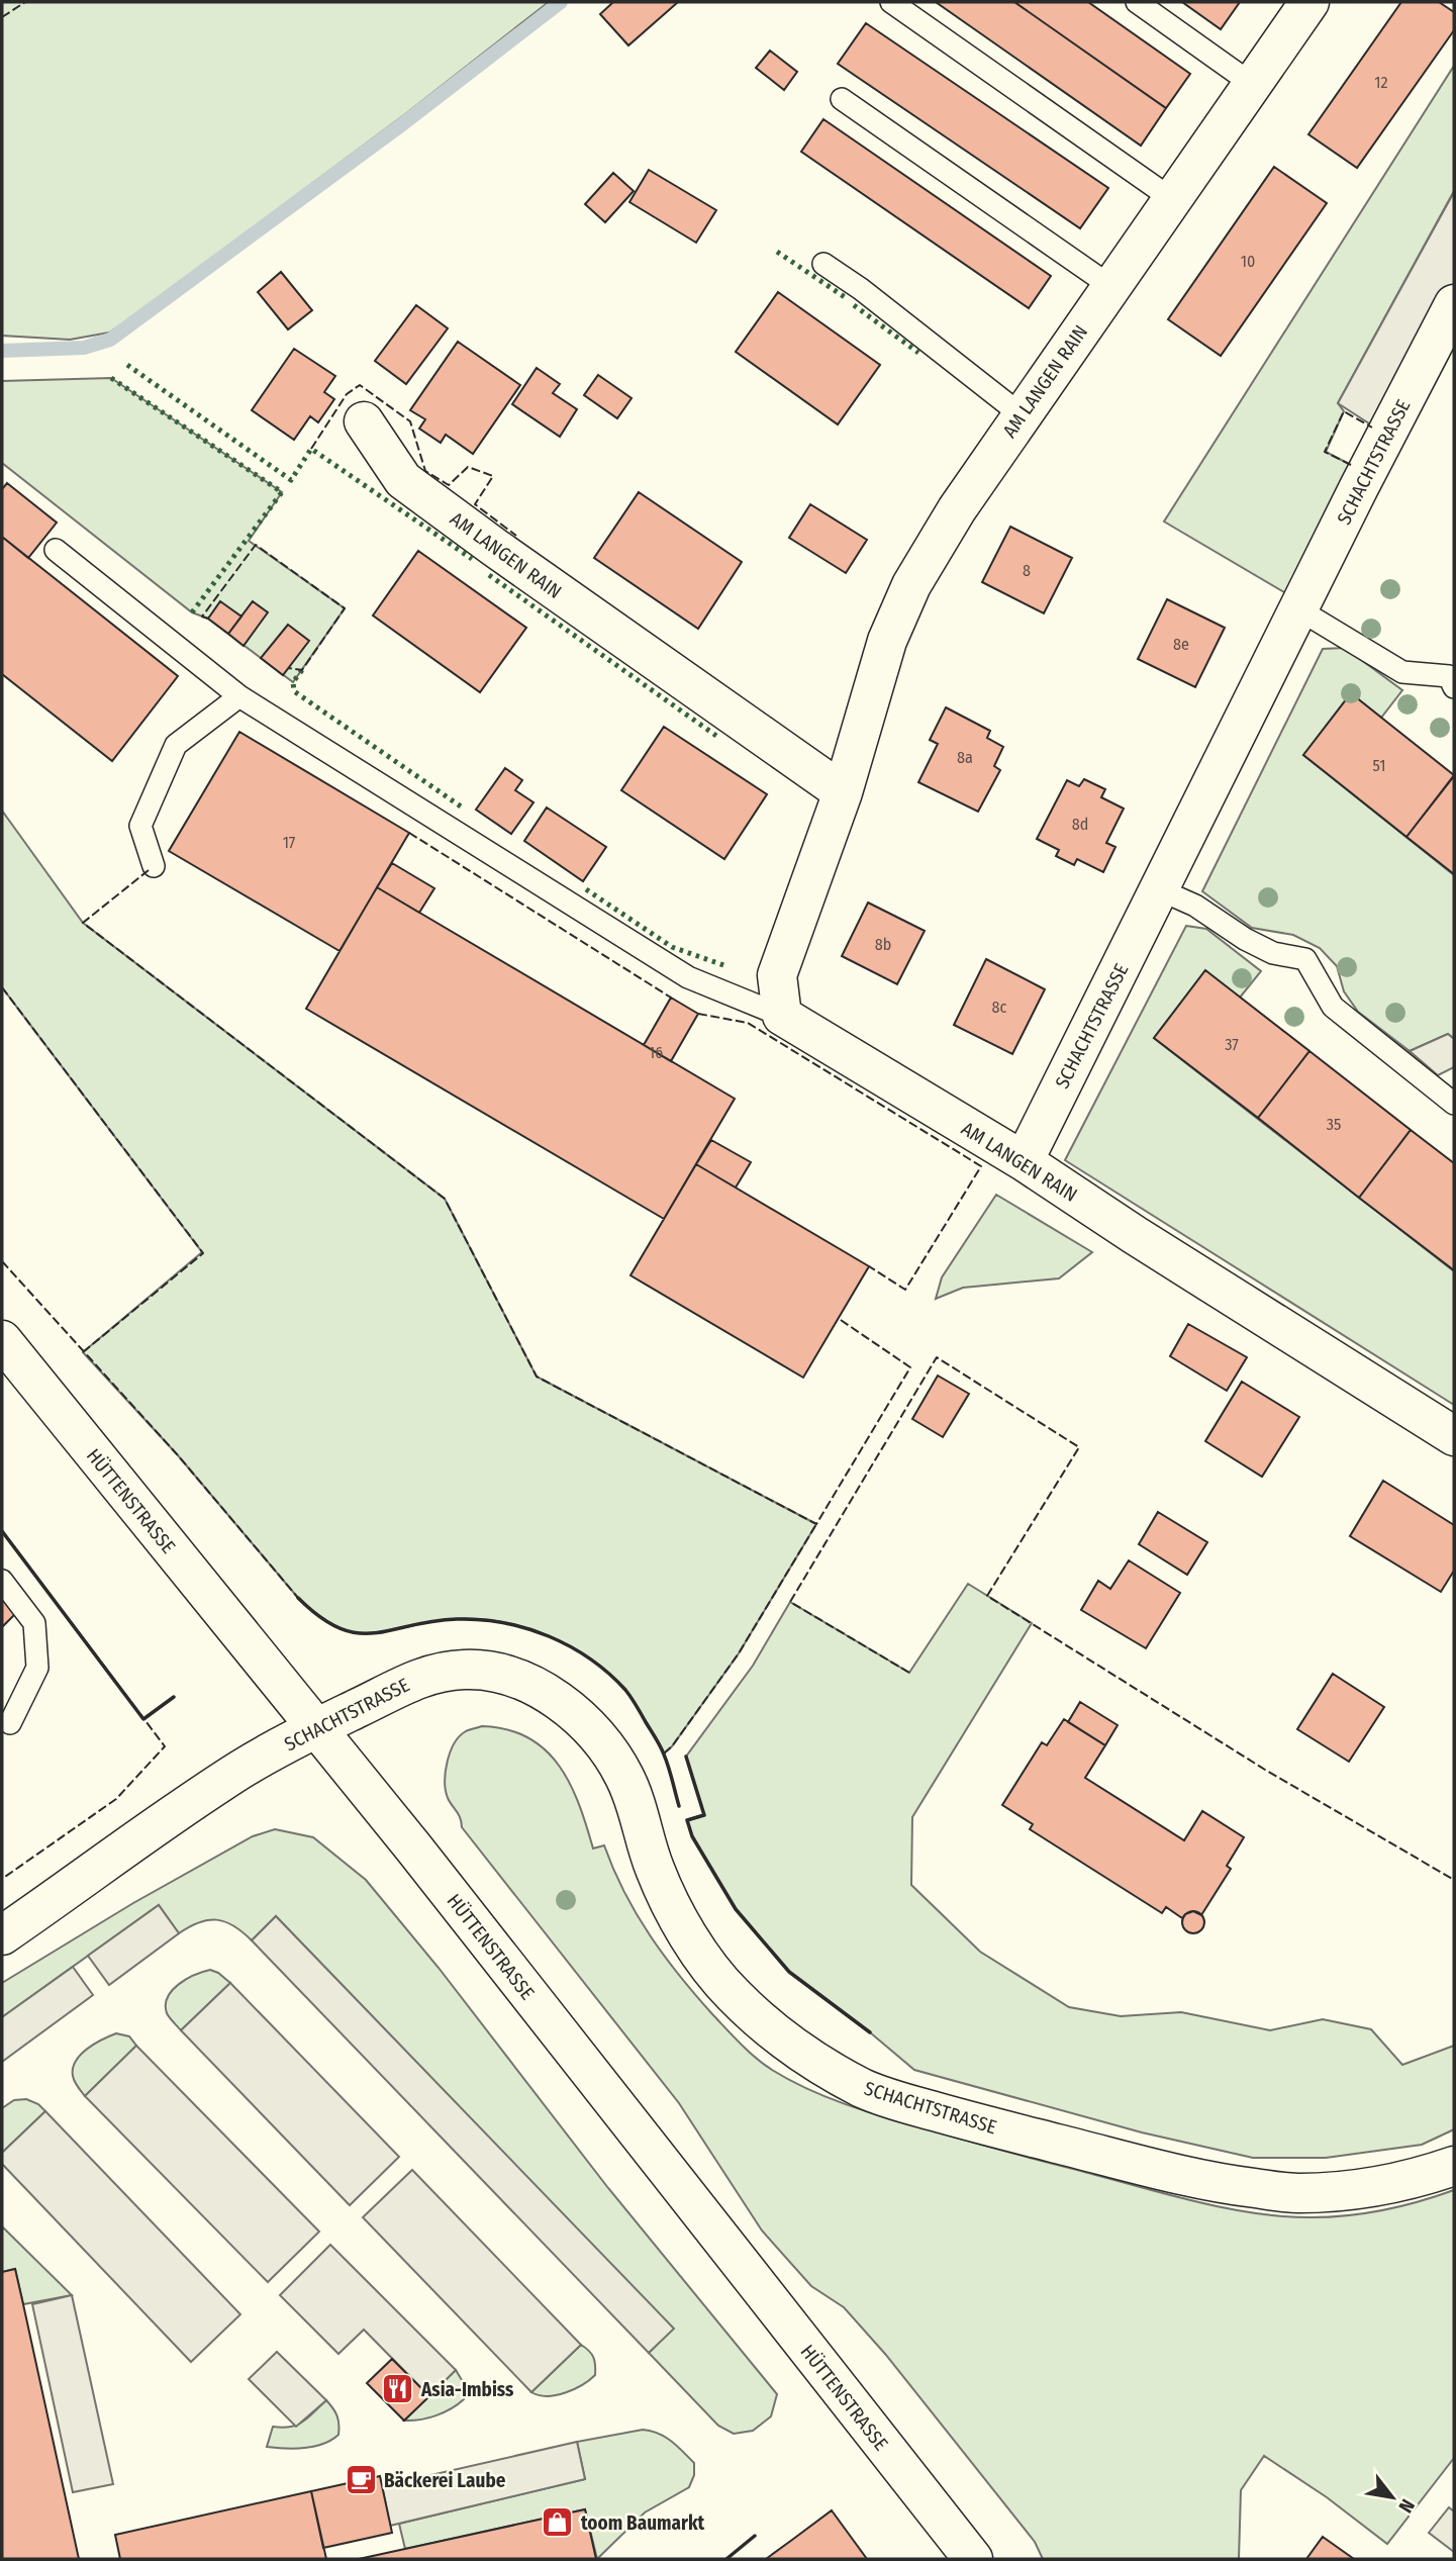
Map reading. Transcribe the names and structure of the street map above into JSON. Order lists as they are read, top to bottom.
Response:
{
  "streets": {
    "street": ["AM LANGEN RAIN", "SCHACHTSTRASSE", "HÜTTENSTRASSE"]
  },
  "crossings": [
    ["AM LANGEN RAIN", "SCHACHTSTRASSE"],
    ["SCHACHTSTRASSE", "HÜTTENSTRASSE"]
  ],
  "places": {
    "restaurant": ["Asia-Imbiss"],
    "cafe": ["Bäckerei Laube"],
    "shop": ["toom Baumarkt"]
  },
  "house_numbers": [
    "12",
    "10",
    "8",
    "8e",
    "8a",
    "51",
    "8d",
    "17",
    "8b",
    "8c",
    "37",
    "16",
    "35"
  ],
  "north": "bottom right"
}
